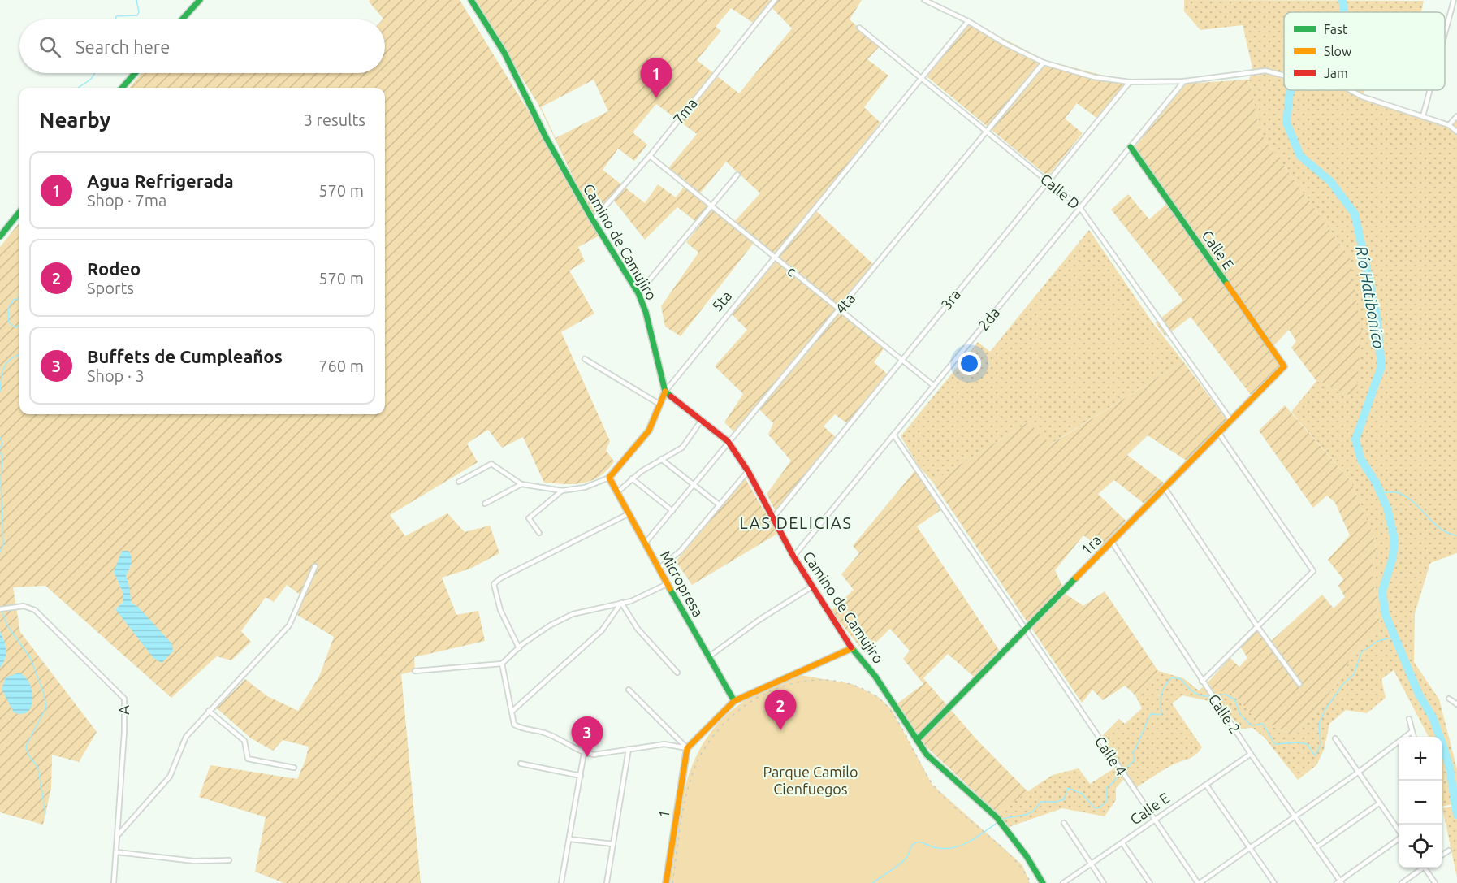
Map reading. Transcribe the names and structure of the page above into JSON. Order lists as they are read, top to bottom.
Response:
{
  "streets": {
    "street": [
      "7ma",
      "Calle D",
      "Camino de Camujiro",
      "Calle E",
      "c",
      "3ra",
      "5ta",
      "4ta",
      "2da",
      "1ra",
      "Micropresa",
      "A",
      "Calle 2",
      "Calle 4",
      "1"
    ]
  },
  "crossings": [
    ["7ma", "Camino de Camujiro"],
    ["7ma", "c"],
    ["Calle D", "3ra"],
    ["Calle D", "5ta"],
    ["Calle D", "4ta"],
    ["Calle D", "2da"],
    ["Calle D", "1ra"],
    ["Camino de Camujiro", "3ra"],
    ["Camino de Camujiro", "5ta"],
    ["Camino de Camujiro", "4ta"],
    ["Camino de Camujiro", "2da"],
    ["Camino de Camujiro", "1ra"],
    ["Calle E", "2da"],
    ["Calle E", "1ra"],
    ["Calle E", "Calle 2"],
    ["Calle E", "Calle 4"],
    ["c", "3ra"],
    ["c", "5ta"],
    ["c", "4ta"],
    ["c", "2da"],
    ["5ta", "Micropresa"],
    ["4ta", "Micropresa"],
    ["2da", "Calle 4"],
    ["1ra", "Calle 2"],
    ["1ra", "Calle 4"]
  ],
  "districts": ["LAS DELICIAS"],
  "water": ["Río Hatibonico"],
  "parks": ["Parque Camilo Cienfuegos"],
  "legend": ["Fast", "Slow", "Jam"],
  "page": {
    "search": "Search here",
    "pins": ["1", "2", "3"],
    "heading": ["Nearby", "3 results"],
    "list": [
      {
        "mark": "1",
        "name": "Agua Refrigerada",
        "note": "Shop · 7ma",
        "value": "570 m"
      },
      {
        "mark": "2",
        "name": "Rodeo",
        "note": "Sports",
        "value": "570 m"
      },
      {
        "mark": "3",
        "name": "Buffets de Cumpleaños",
        "note": "Shop · 3",
        "value": "760 m"
      }
    ],
    "map_buttons": ["+", "−"]
  }
}
